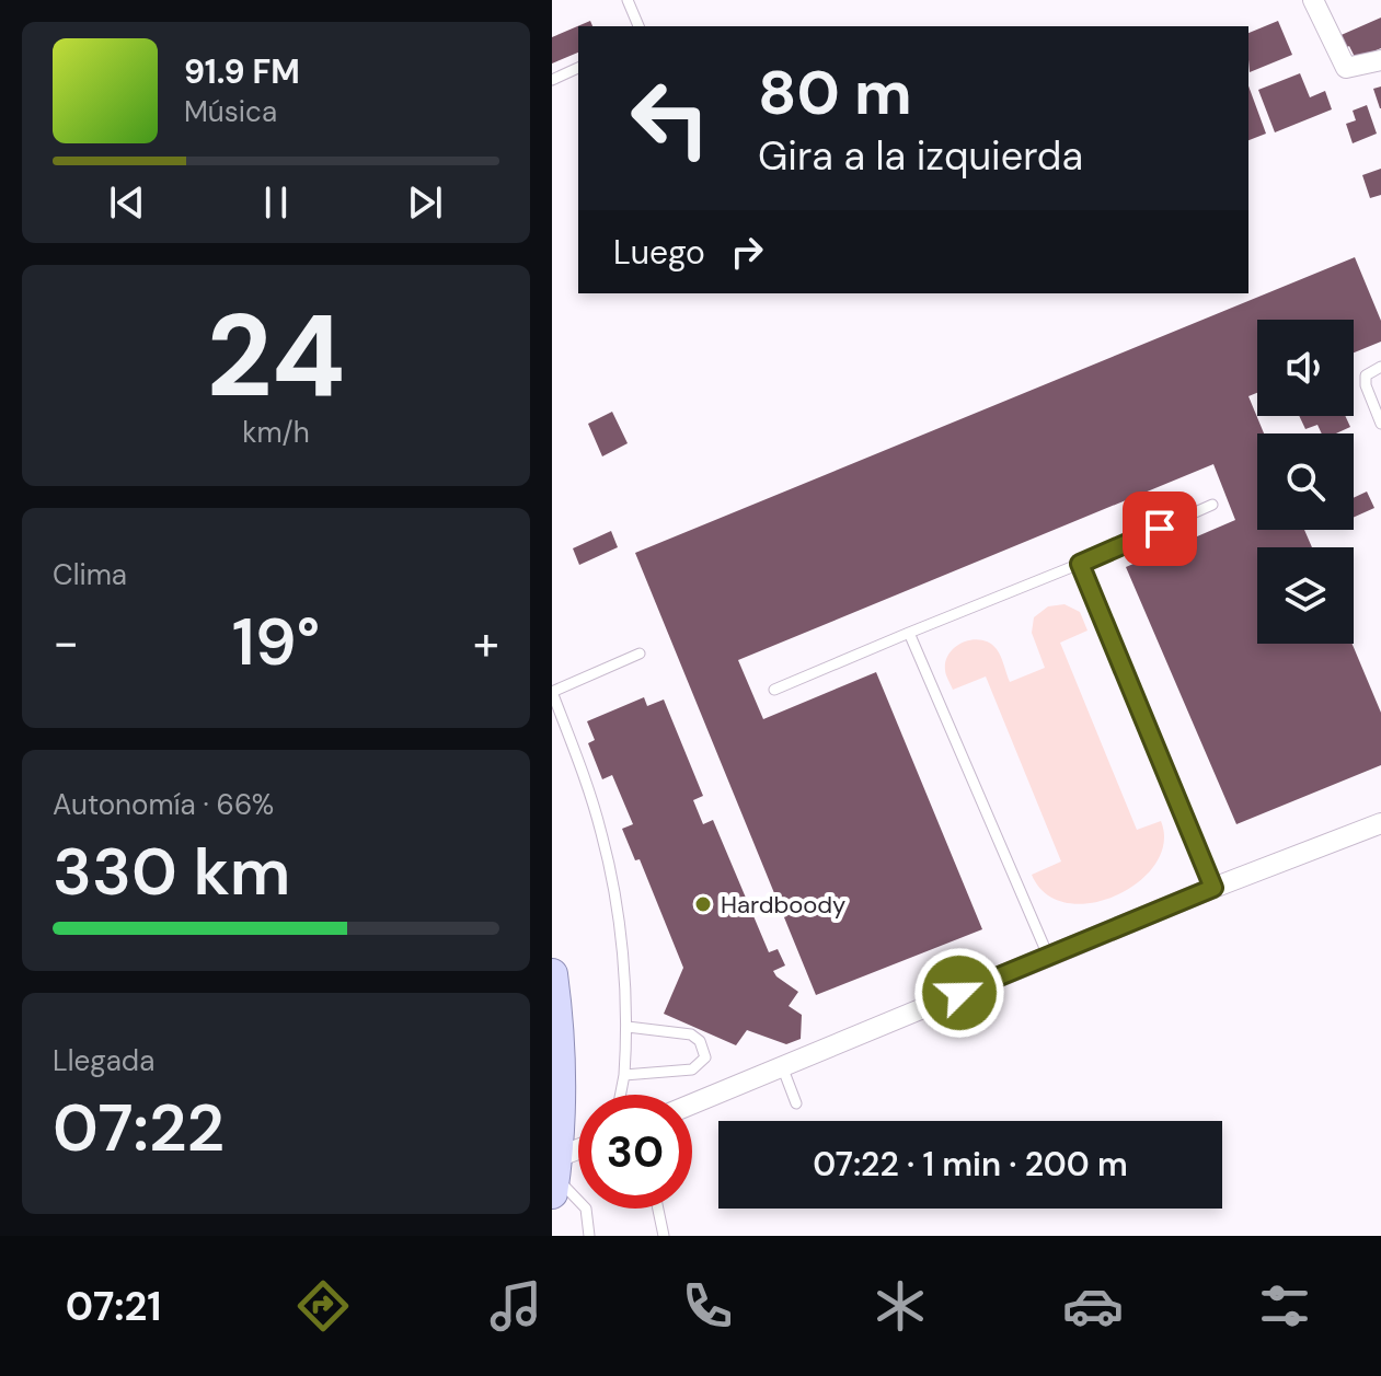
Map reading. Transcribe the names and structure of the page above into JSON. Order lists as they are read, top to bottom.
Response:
{
  "places": ["Hardboody"],
  "page": {
    "turn": ["80 m", "Gira a la izquierda"],
    "song": ["91.9 FM", "Música"],
    "then": "Luego",
    "tile": [
      ["24", "km/h"],
      "Clima",
      ["Autonomía · 66%", "330 km"],
      ["Llegada", "07:22"]
    ],
    "heat": ["−", "19°", "+"],
    "limit": "30",
    "trip": "07:22 · 1 min · 200 m",
    "tabs": "07:21"
  }
}
